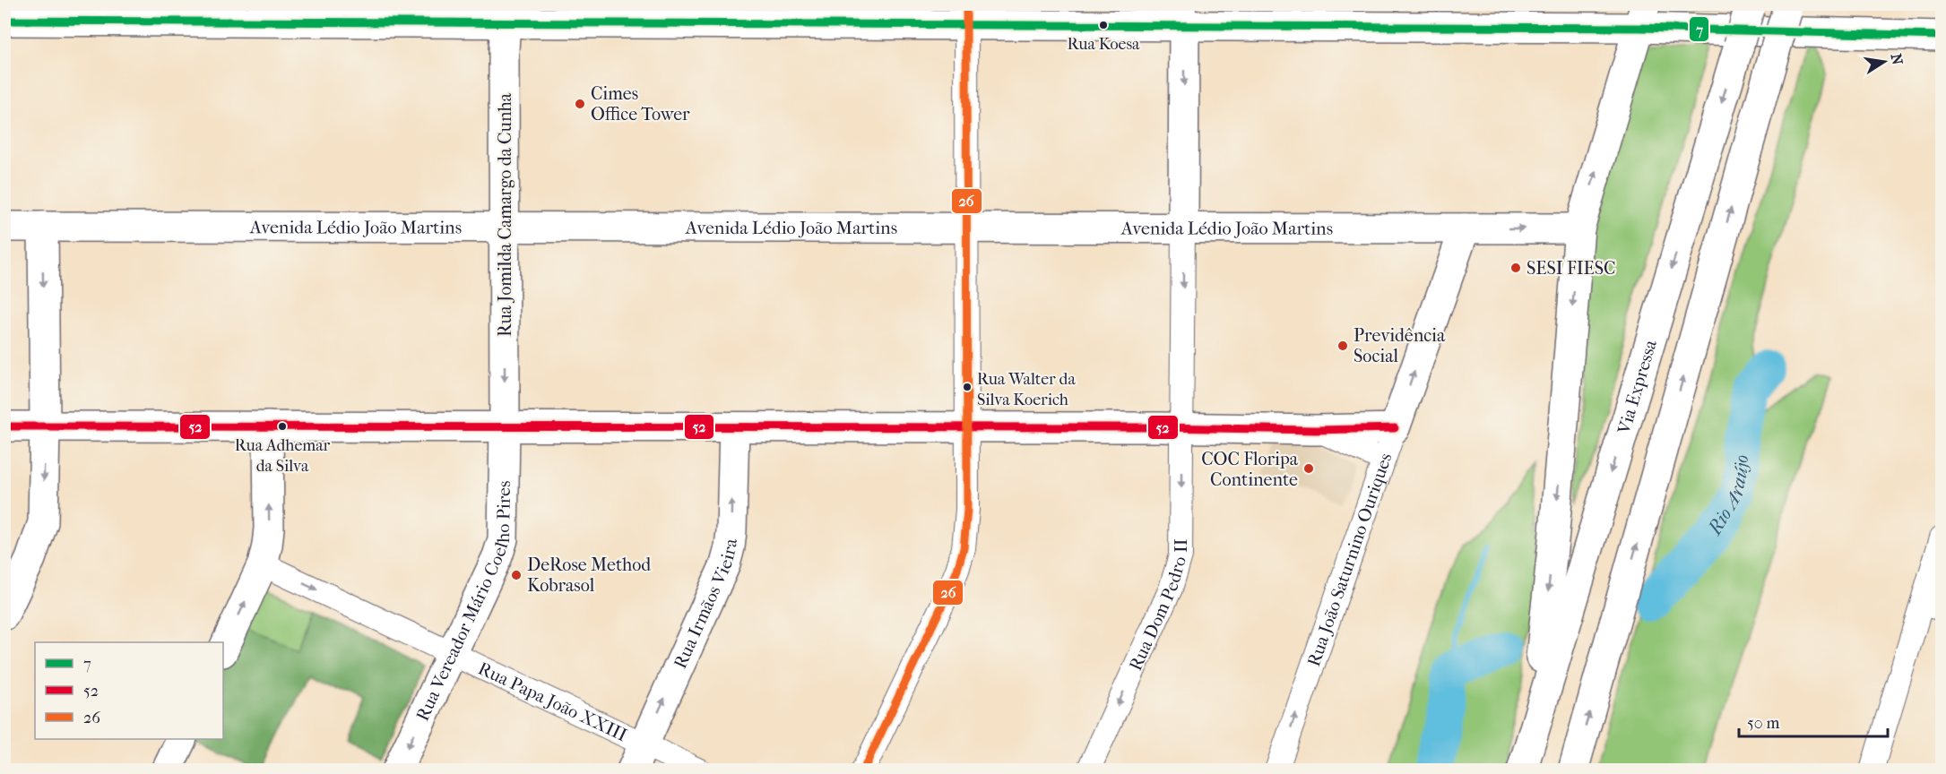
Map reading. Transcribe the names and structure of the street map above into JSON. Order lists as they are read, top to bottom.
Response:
{
  "streets": {
    "main road": [
      "Rua Jomilda Camargo da Cunha",
      "Avenida Lédio João Martins",
      "Via Expressa",
      "Rua João Saturnino Ouriques",
      "Rua Vereador Mário Coelho Pires",
      "Rua Irmãos Vieira"
    ],
    "street": ["Rua Dom Pedro II", "Rua Papa João XXIII"]
  },
  "crossings": [
    ["Rua Jomilda Camargo da Cunha", "Avenida Lédio João Martins"],
    ["Rua Jomilda Camargo da Cunha", "Rua Vereador Mário Coelho Pires"],
    ["Avenida Lédio João Martins", "Rua João Saturnino Ouriques"],
    ["Avenida Lédio João Martins", "Rua Dom Pedro II"],
    ["Rua Vereador Mário Coelho Pires", "Rua Papa João XXIII"],
    ["Rua Irmãos Vieira", "Rua Papa João XXIII"]
  ],
  "one_way": [
    "Rua Jomilda Camargo da Cunha",
    "Rua Irmãos Vieira",
    "Rua Dom Pedro II",
    "Rua Papa João XXIII"
  ],
  "water": ["Rio Araújo"],
  "places": [
    "Rua Koesa",
    "Cimes Office Tower",
    "SESI FIESC",
    "Previdência Social",
    "Rua Walter da Silva Koerich",
    "Rua Adhemar da Silva",
    "COC Floripa Continente",
    "DeRose Method Kobrasol"
  ],
  "lines": ["transit line 26", "transit line 7", "transit line 52"],
  "legend": ["7", "52", "26"],
  "scale_bar": "50 m",
  "north": "right"
}
